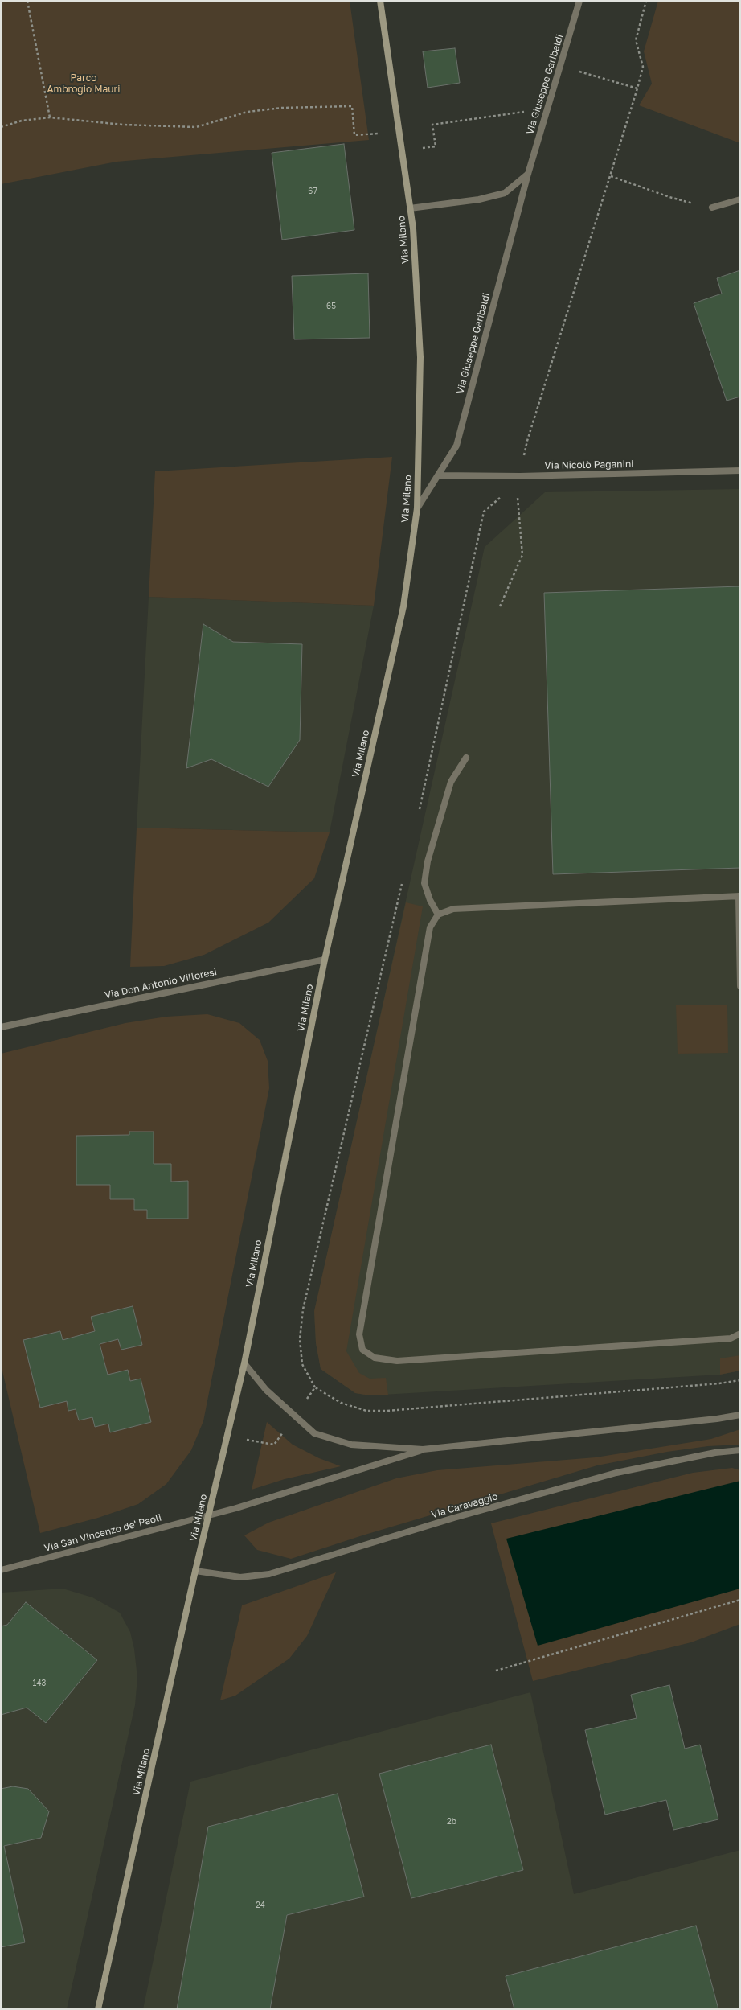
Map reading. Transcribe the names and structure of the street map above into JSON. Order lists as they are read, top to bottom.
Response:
{
  "streets": {
    "main road": ["Via Milano"],
    "street": [
      "Via Giuseppe Garibaldi",
      "Via Nicolò Paganini",
      "Via Don Antonio Villoresi",
      "Via Caravaggio",
      "Via San Vincenzo de' Paoli"
    ]
  },
  "crossings": [
    ["Via Giuseppe Garibaldi", "Via Milano"],
    ["Via Giuseppe Garibaldi", "Via Nicolò Paganini"],
    ["Via Milano", "Via Don Antonio Villoresi"],
    ["Via Milano", "Via Caravaggio"],
    ["Via Milano", "Via San Vincenzo de' Paoli"]
  ],
  "parks": ["Parco Ambrogio Mauri"],
  "house_numbers": [
    "67",
    "65",
    "143",
    "2b",
    "24"
  ]
}
